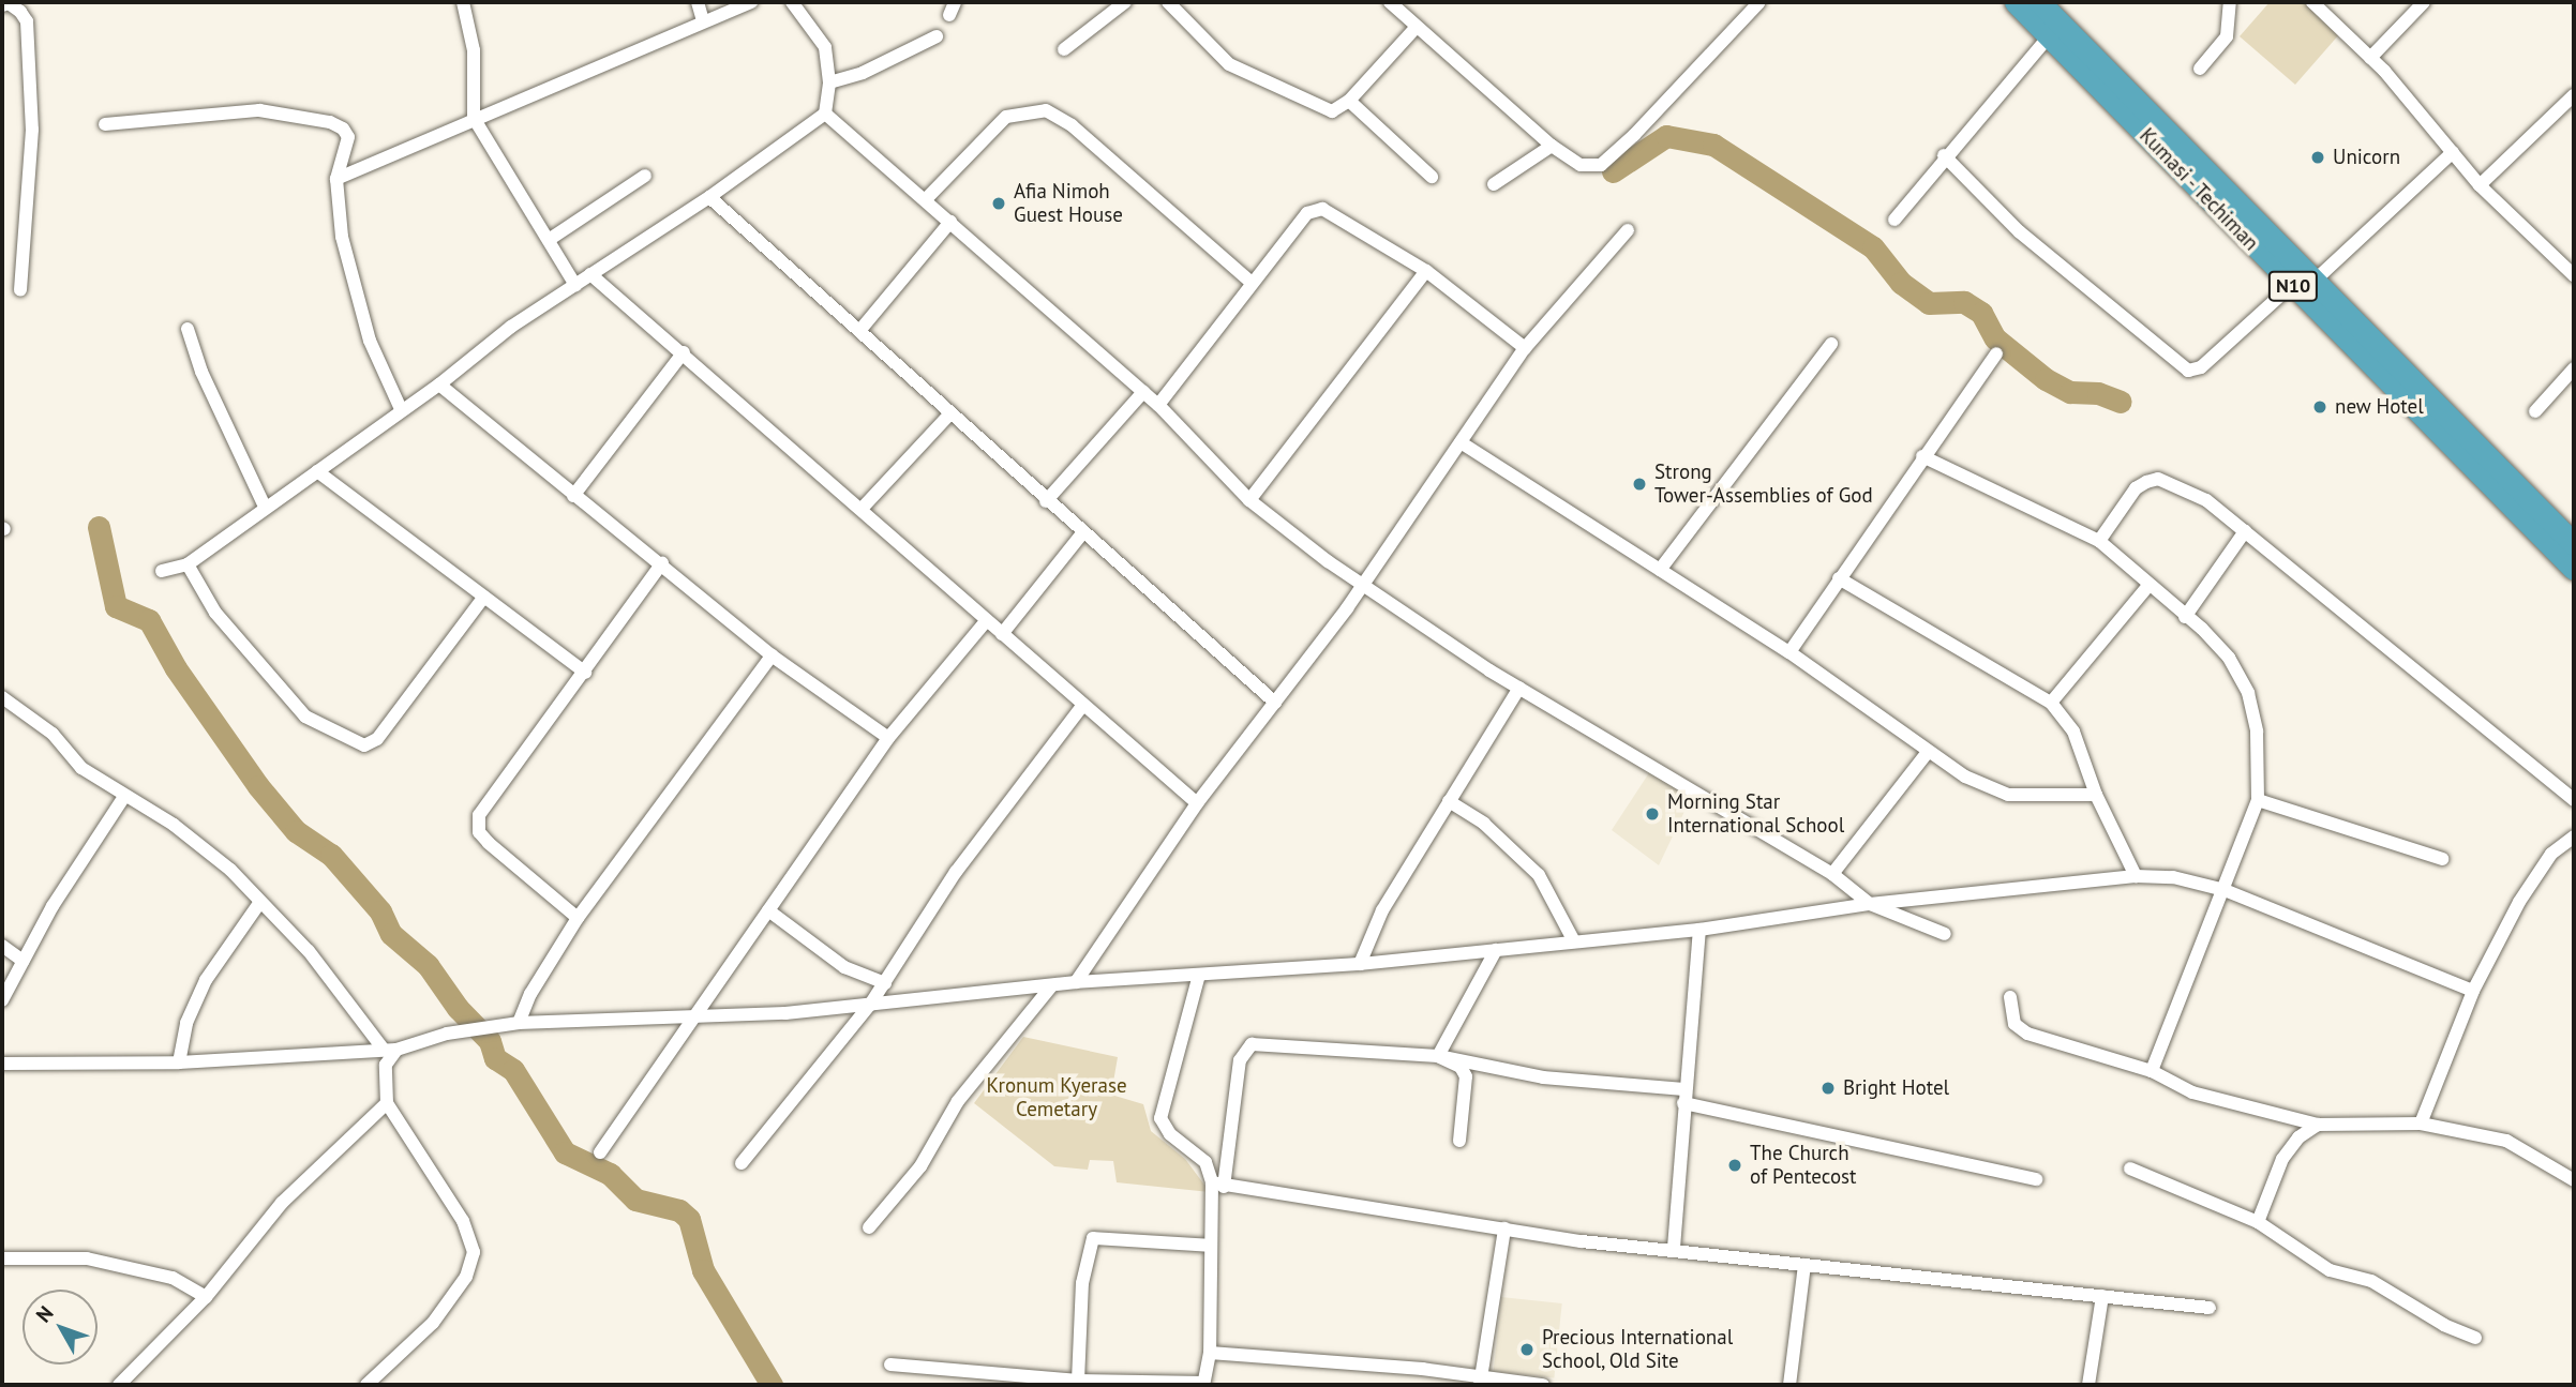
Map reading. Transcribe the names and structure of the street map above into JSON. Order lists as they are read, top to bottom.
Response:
{
  "streets": {
    "highway": ["Kumasi - Techiman", "N10"]
  },
  "crossings": [
    ["Kumasi - Techiman", "N10"]
  ],
  "parks": ["Kronum Kyerase Cemetary"],
  "places": [
    "Unicorn",
    "Afia Nimoh Guest House",
    "new Hotel",
    "Strong Tower-Assemblies of God",
    "Morning Star International School",
    "Bright Hotel",
    "The Church of Pentecost",
    "Precious International School, Old Site"
  ],
  "north": "top left"
}
